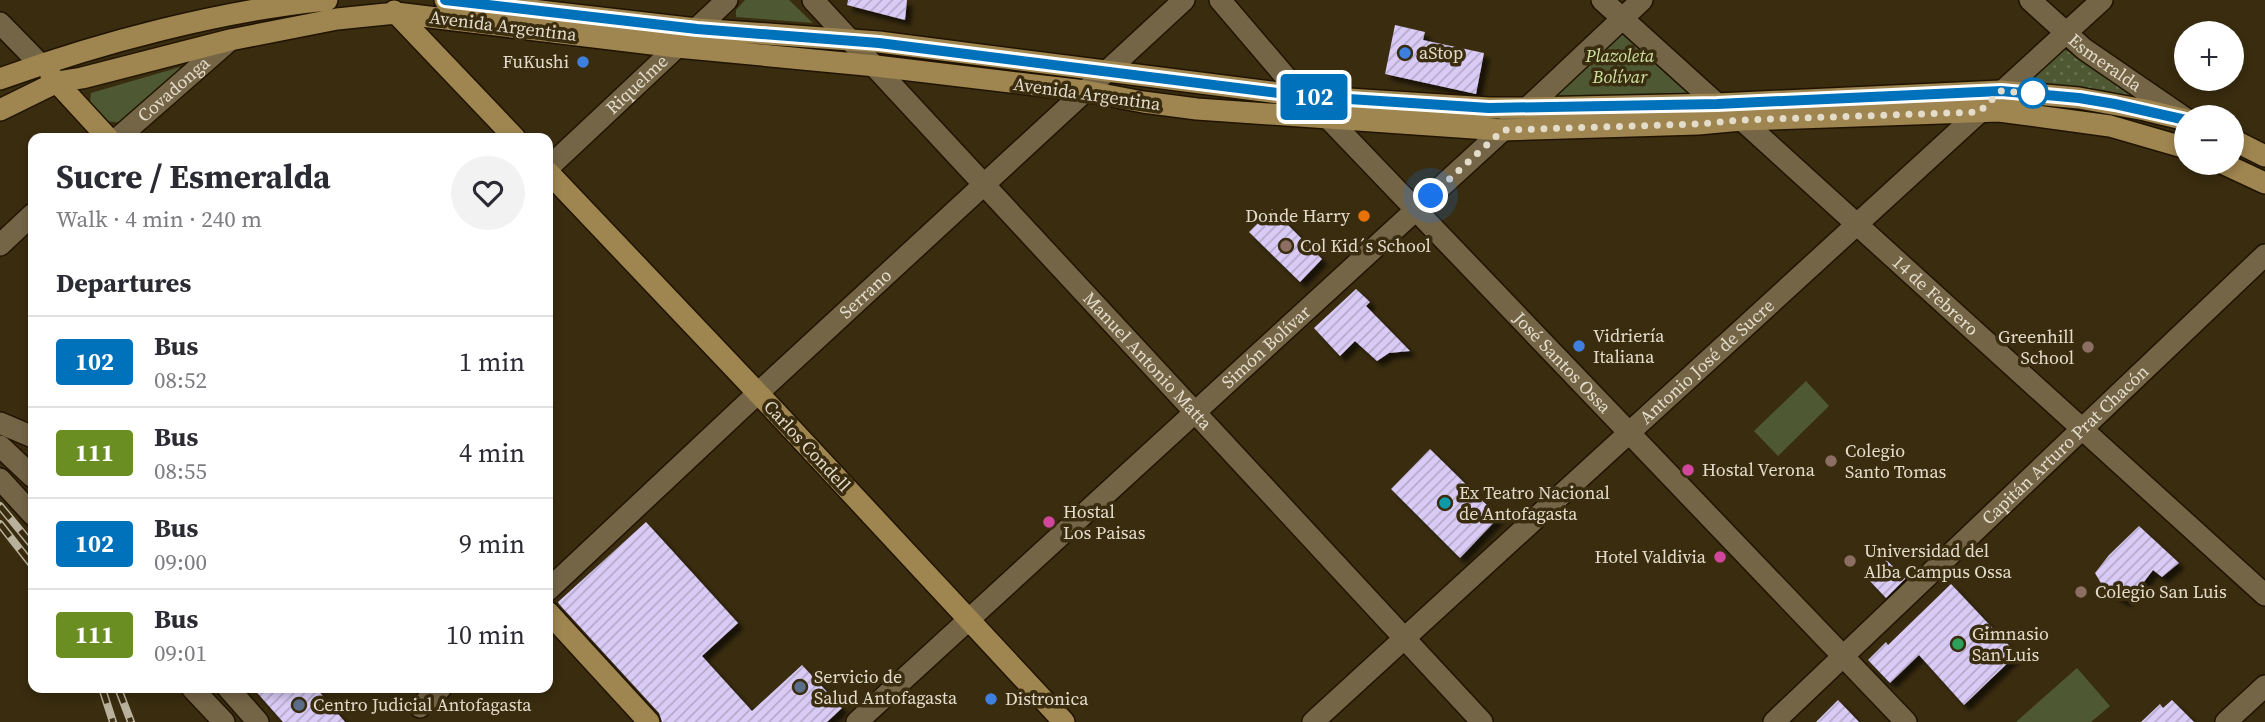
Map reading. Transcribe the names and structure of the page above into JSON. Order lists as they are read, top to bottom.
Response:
{
  "streets": {
    "main road": ["Avenida Argentina", "Carlos Condell"],
    "street": [
      "Esmeralda",
      "Riquelme",
      "Covadonga",
      "Serrano",
      "14 de Febrero",
      "Simón Bolívar",
      "Manuel Antonio Matta",
      "Antonio José de Sucre",
      "José Santos Ossa",
      "Capitán Arturo Prat Chacón"
    ]
  },
  "crossings": [
    ["Avenida Argentina", "Riquelme"],
    ["Avenida Argentina", "Covadonga"],
    ["Avenida Argentina", "Serrano"],
    ["Avenida Argentina", "14 de Febrero"],
    ["Avenida Argentina", "Simón Bolívar"],
    ["Avenida Argentina", "Manuel Antonio Matta"],
    ["Avenida Argentina", "Antonio José de Sucre"],
    ["Avenida Argentina", "José Santos Ossa"],
    ["Esmeralda", "Antonio José de Sucre"],
    ["Serrano", "Manuel Antonio Matta"],
    ["Serrano", "Carlos Condell"],
    ["14 de Febrero", "Simón Bolívar"],
    ["14 de Febrero", "Antonio José de Sucre"],
    ["14 de Febrero", "Capitán Arturo Prat Chacón"],
    ["Simón Bolívar", "Manuel Antonio Matta"],
    ["Simón Bolívar", "José Santos Ossa"],
    ["Simón Bolívar", "Carlos Condell"],
    ["Manuel Antonio Matta", "Antonio José de Sucre"],
    ["Antonio José de Sucre", "José Santos Ossa"],
    ["José Santos Ossa", "Capitán Arturo Prat Chacón"]
  ],
  "parks": ["Plazoleta Bolívar"],
  "places": [
    "aStop",
    "FuKushi",
    "Donde Harry",
    "Col Kid´s School",
    "Vidriería Italiana",
    "Greenhill School",
    "Colegio Santo Tomas",
    "Hostal Verona",
    "Ex Teatro Nacional de Antofagasta",
    "Hostal Los Paisas",
    "Hotel Valdivia",
    "Universidad del Alba Campus Ossa",
    "Colegio San Luis",
    "Gimnasio San Luis",
    "Servicio de Salud Antofagasta",
    "Distronica",
    "Centro Judicial Antofagasta"
  ],
  "lines": ["bus line 102"],
  "page": {
    "on_map": "102",
    "map_buttons": ["+", "−"],
    "heading": [
      ["Sucre / Esmeralda", "Walk · 4 min · 240 m"],
      "Departures"
    ],
    "list": [
      {
        "mark": "102",
        "name": "Bus",
        "note": "08:52",
        "value": "1 min"
      },
      {
        "mark": "111",
        "name": "Bus",
        "note": "08:55",
        "value": "4 min"
      },
      {
        "mark": "102",
        "name": "Bus",
        "note": "09:00",
        "value": "9 min"
      },
      {
        "mark": "111",
        "name": "Bus",
        "note": "09:01",
        "value": "10 min"
      }
    ]
  }
}
